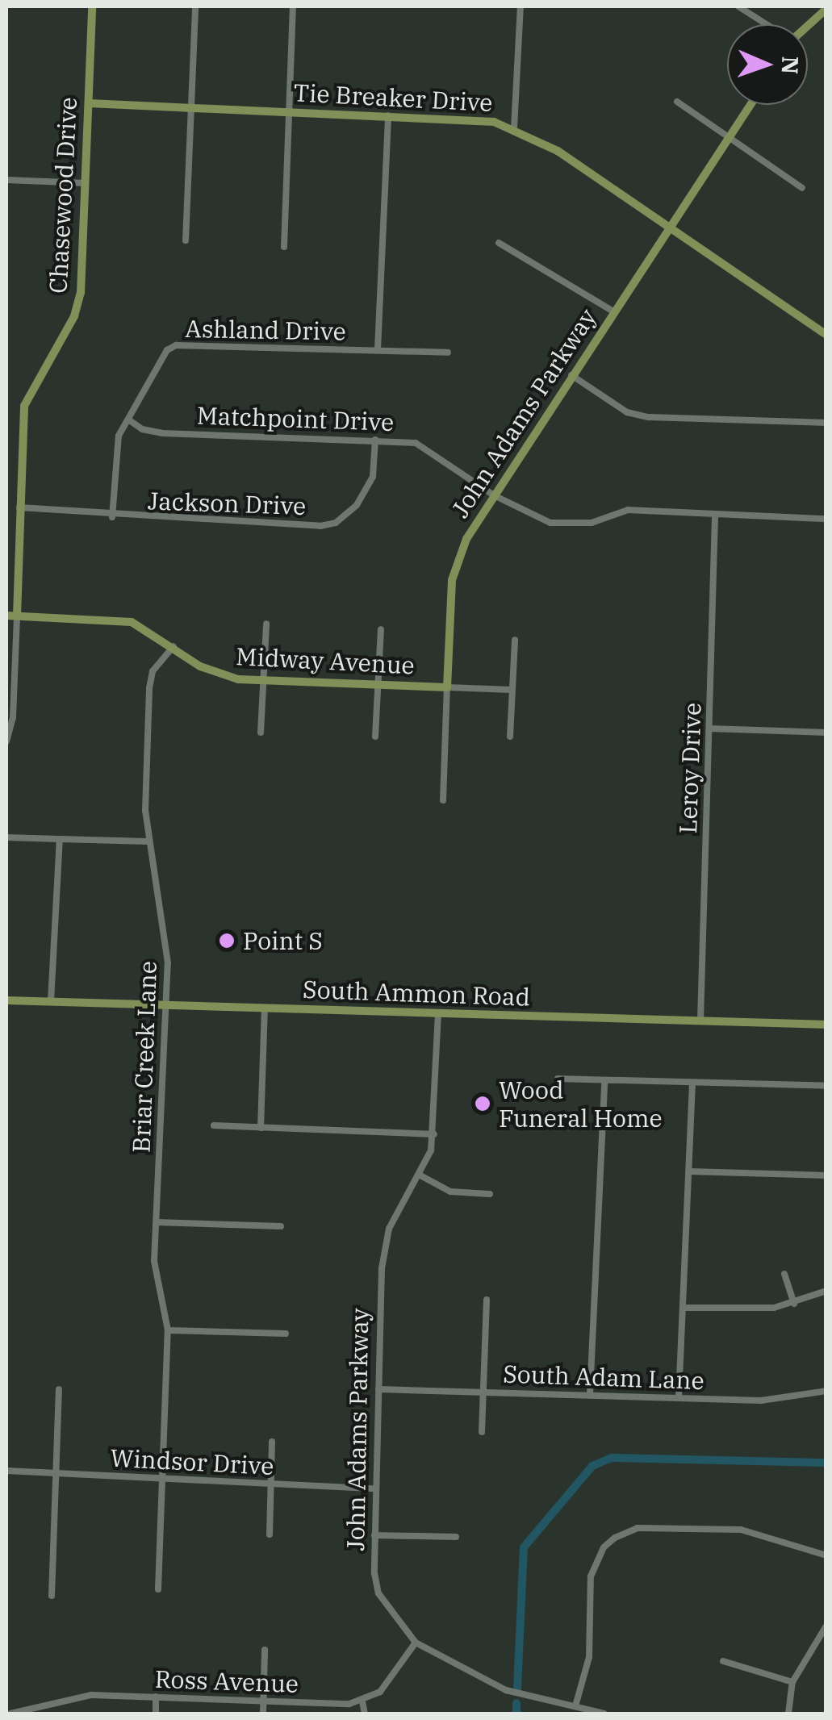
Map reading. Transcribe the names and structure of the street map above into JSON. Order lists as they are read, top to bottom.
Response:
{
  "streets": {
    "street": [
      "Tie Breaker Drive",
      "Chasewood Drive",
      "Ashland Drive",
      "John Adams Parkway",
      "Matchpoint Drive",
      "Jackson Drive",
      "Midway Avenue",
      "Leroy Drive",
      "South Ammon Road",
      "Briar Creek Lane",
      "South Adam Lane",
      "Windsor Drive",
      "Ross Avenue"
    ]
  },
  "crossings": [
    ["Tie Breaker Drive", "Chasewood Drive"],
    ["Tie Breaker Drive", "John Adams Parkway"],
    ["Chasewood Drive", "Jackson Drive"],
    ["Chasewood Drive", "Midway Avenue"],
    ["Ashland Drive", "Matchpoint Drive"],
    ["Ashland Drive", "Jackson Drive"],
    ["John Adams Parkway", "Matchpoint Drive"],
    ["John Adams Parkway", "Midway Avenue"],
    ["John Adams Parkway", "South Ammon Road"],
    ["John Adams Parkway", "South Adam Lane"],
    ["John Adams Parkway", "Windsor Drive"],
    ["Matchpoint Drive", "Jackson Drive"],
    ["Matchpoint Drive", "Leroy Drive"],
    ["Midway Avenue", "Briar Creek Lane"],
    ["Leroy Drive", "South Ammon Road"],
    ["South Ammon Road", "Briar Creek Lane"],
    ["Briar Creek Lane", "Windsor Drive"]
  ],
  "places": ["Point S", "Wood Funeral Home"],
  "north": "right"
}
